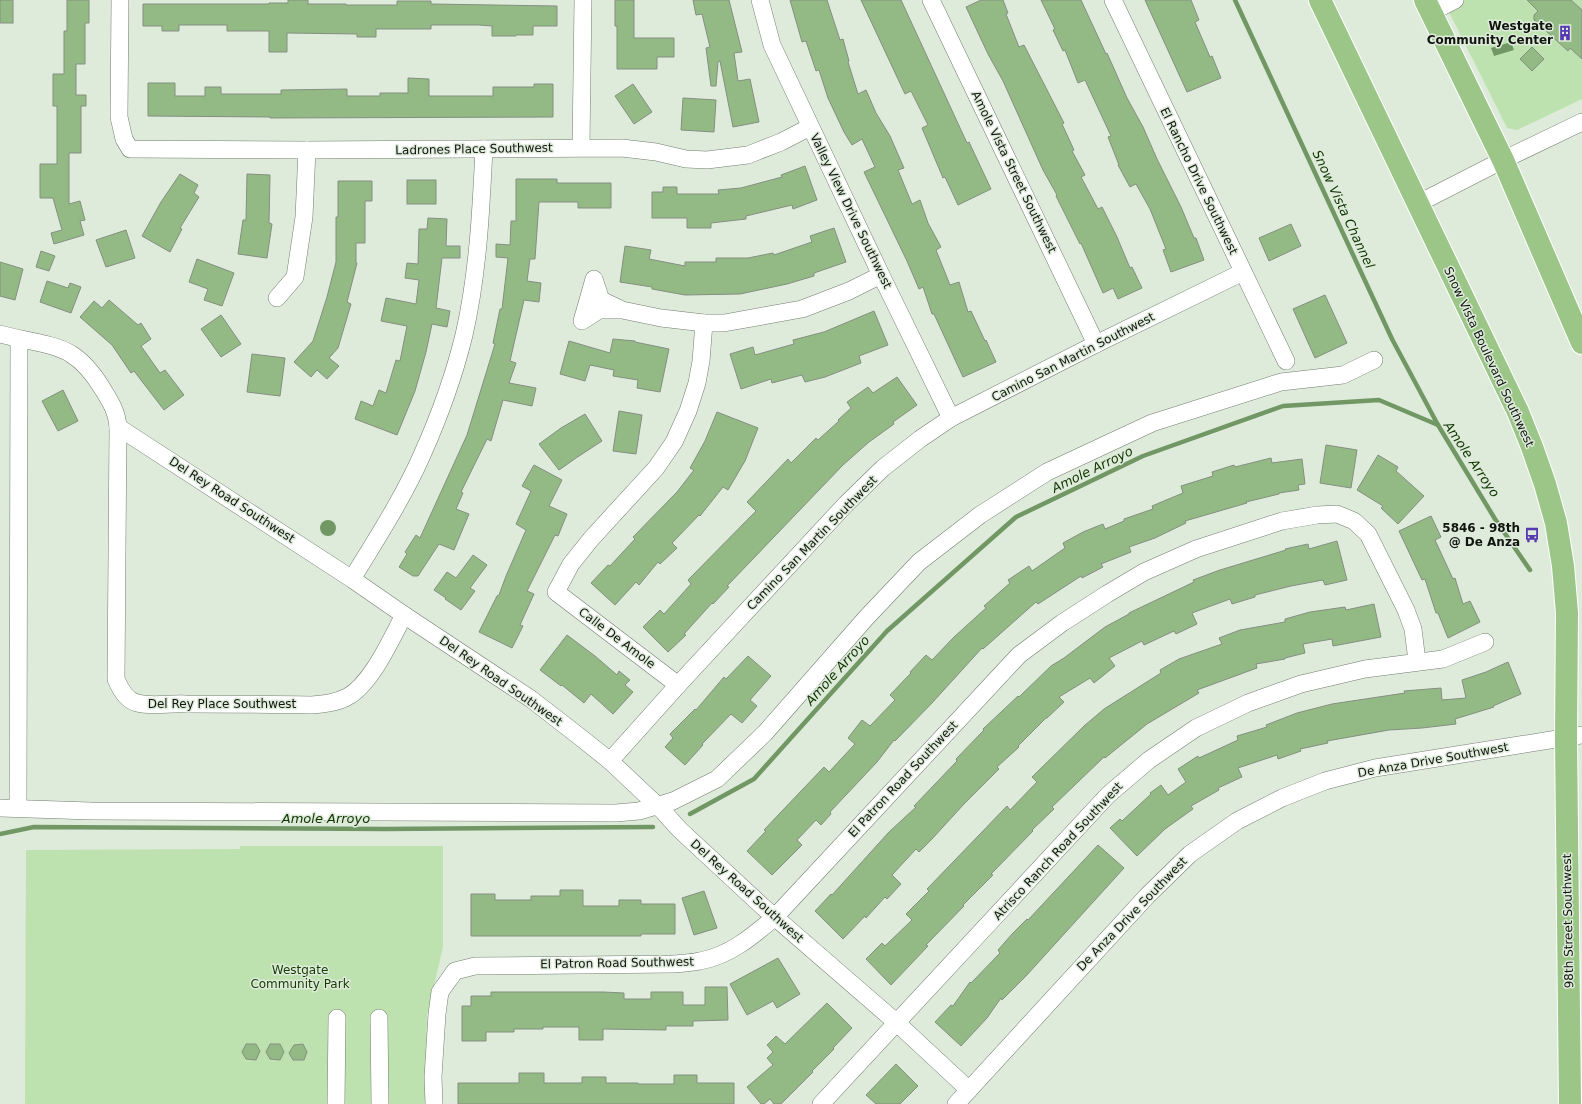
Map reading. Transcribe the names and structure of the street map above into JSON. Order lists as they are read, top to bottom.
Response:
{
  "streets": {
    "main road": ["Snow Vista Boulevard Southwest", "98th Street Southwest"],
    "street": [
      "Ladrones Place Southwest",
      "Amole Vista Street Southwest",
      "El Rancho Drive Southwest",
      "Valley View Drive Southwest",
      "Camino San Martin Southwest",
      "Del Rey Road Southwest",
      "Calle De Amole",
      "Del Rey Place Southwest",
      "De Anza Drive Southwest",
      "El Patron Road Southwest",
      "Atrisco Ranch Road Southwest"
    ]
  },
  "crossings": [
    ["Ladrones Place Southwest", "Valley View Drive Southwest"],
    ["Amole Vista Street Southwest", "Camino San Martin Southwest"],
    ["El Rancho Drive Southwest", "Camino San Martin Southwest"],
    ["Valley View Drive Southwest", "Camino San Martin Southwest"],
    ["Camino San Martin Southwest", "Del Rey Road Southwest"],
    ["Camino San Martin Southwest", "Calle De Amole"],
    ["Snow Vista Boulevard Southwest", "De Anza Drive Southwest"],
    ["Snow Vista Boulevard Southwest", "98th Street Southwest"],
    ["Del Rey Road Southwest", "Del Rey Place Southwest"],
    ["Del Rey Road Southwest", "De Anza Drive Southwest"],
    ["Del Rey Road Southwest", "El Patron Road Southwest"],
    ["Del Rey Road Southwest", "Atrisco Ranch Road Southwest"],
    ["De Anza Drive Southwest", "98th Street Southwest"],
    ["El Patron Road Southwest", "Atrisco Ranch Road Southwest"]
  ],
  "water": ["Snow Vista Channel", "Amole Arroyo"],
  "parks": ["Westgate Community Park"],
  "places": {
    "building": ["Westgate Community Center"],
    "bus stop": ["5846 - 98th @ De Anza"]
  }
}
